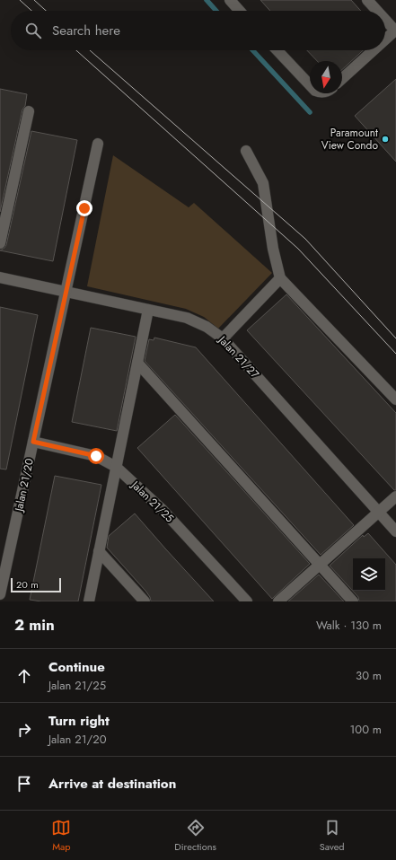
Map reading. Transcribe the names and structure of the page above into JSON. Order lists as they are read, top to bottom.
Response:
{
  "streets": {
    "street": ["Jalan 21/27", "Jalan 21/20", "Jalan 21/25"]
  },
  "crossings": [
    ["Jalan 21/27", "Jalan 21/20"],
    ["Jalan 21/20", "Jalan 21/25"]
  ],
  "places": ["Paramount View Condo"],
  "scale_bar": "20 m",
  "north": "bottom",
  "page": {
    "search": "Search here",
    "scale": "20 m",
    "heading": ["2 min", "Walk · 130 m"],
    "list": [
      ["Continue", "Jalan 21/25", "30 m"],
      ["Turn right", "Jalan 21/20", "100 m"],
      "Arrive at destination"
    ],
    "nav": ["Map", "Directions", "Saved"]
  }
}
